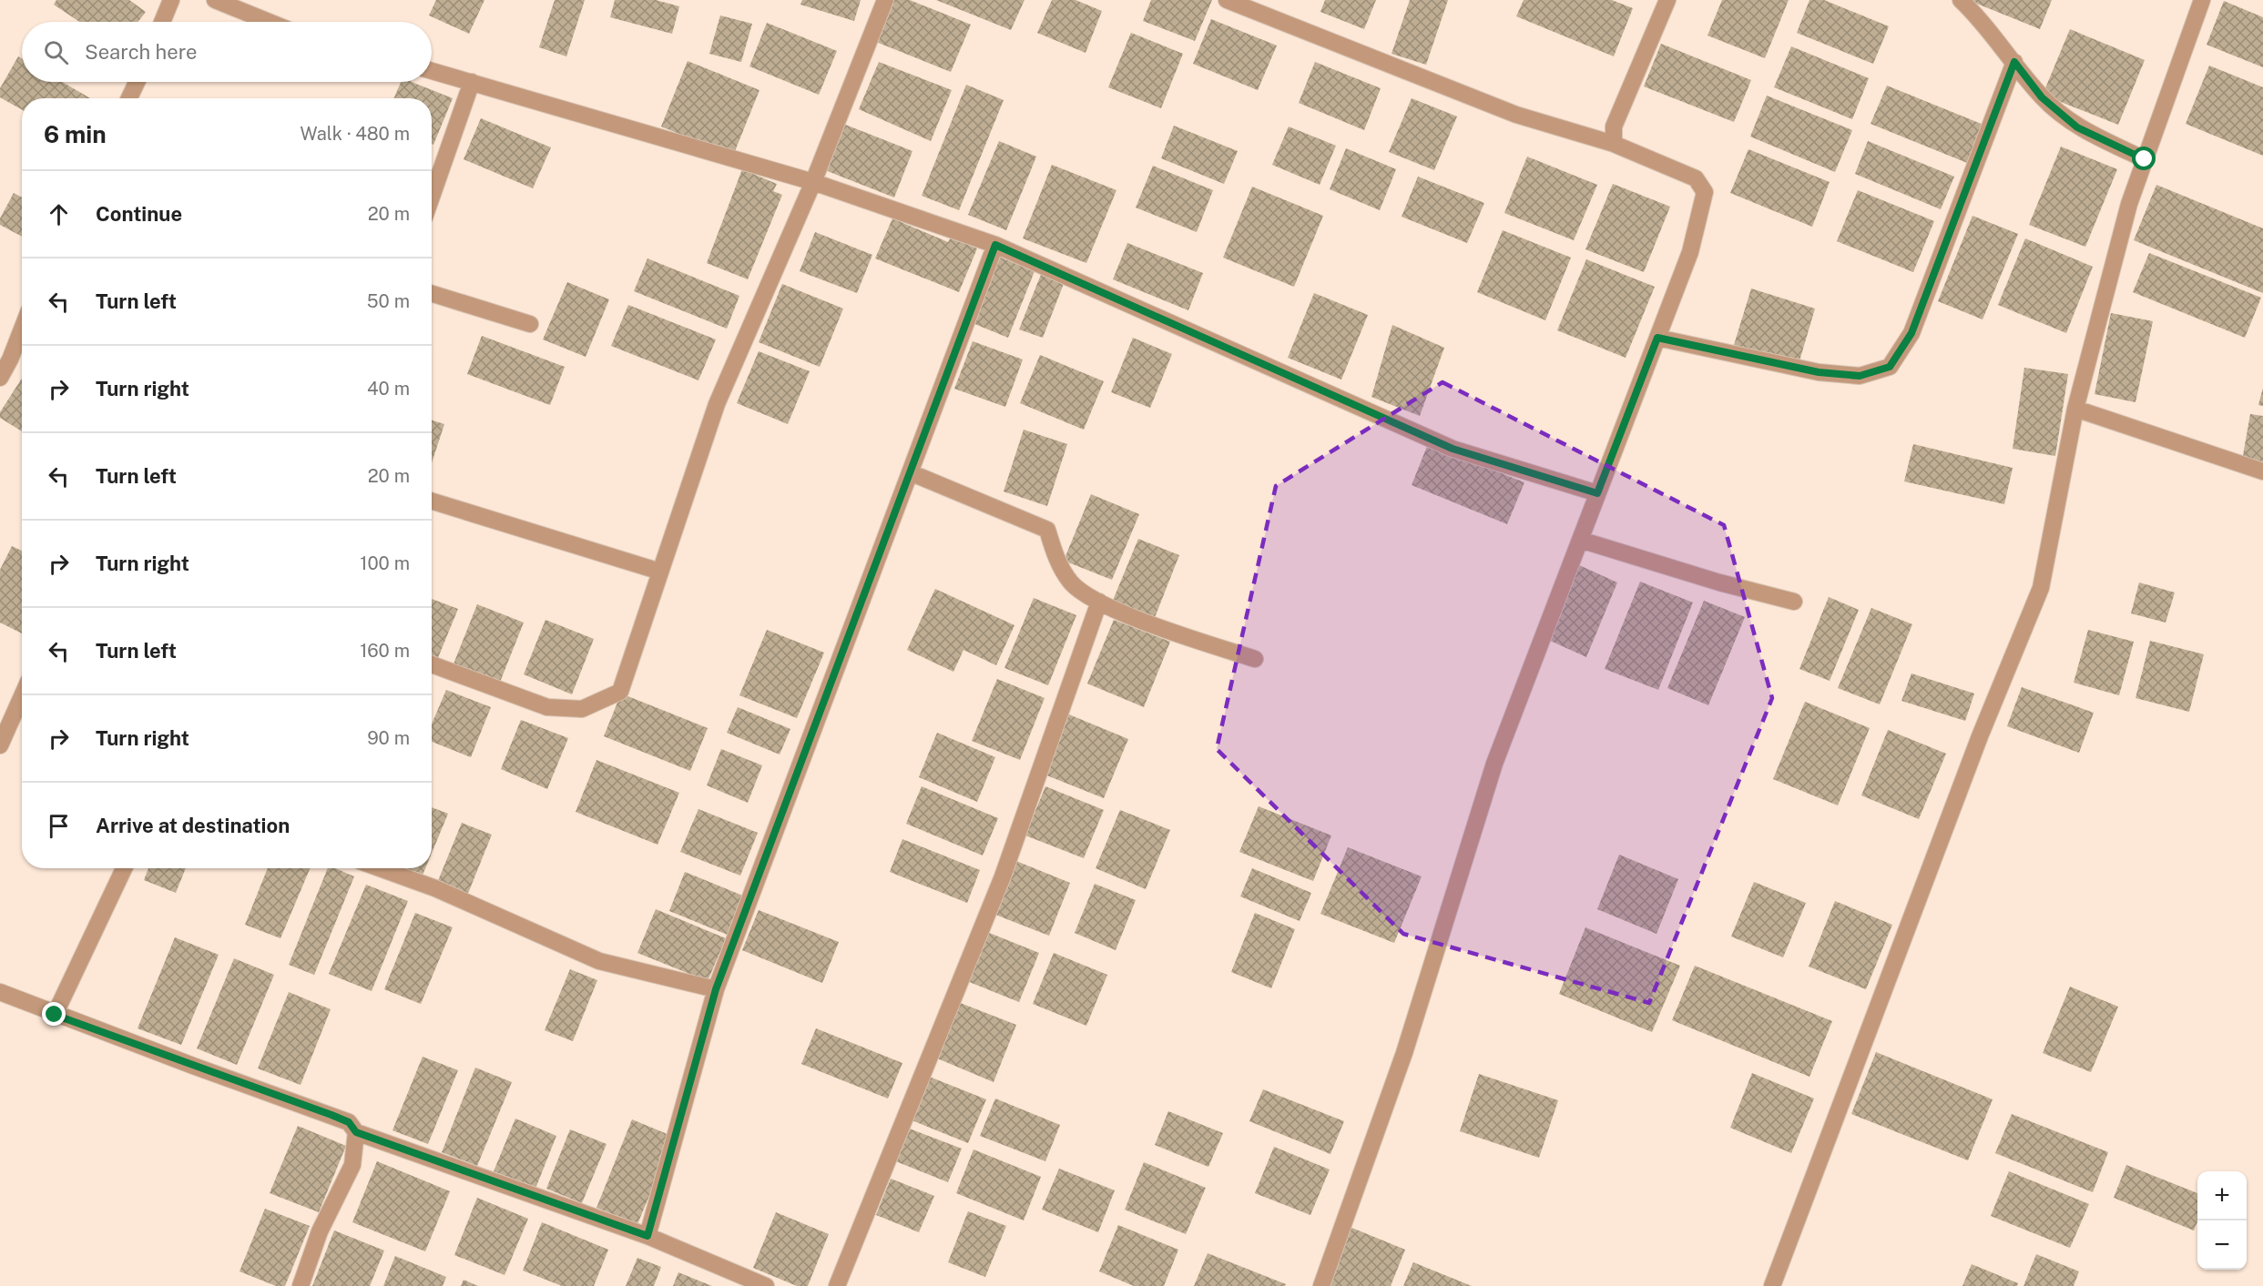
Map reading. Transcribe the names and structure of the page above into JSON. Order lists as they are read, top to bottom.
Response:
{
  "page": {
    "search": "Search here",
    "heading": ["6 min", "Walk · 480 m"],
    "list": [
      ["Continue", "20 m"],
      ["Turn left", "50 m"],
      ["Turn right", "40 m"],
      ["Turn left", "20 m"],
      ["Turn right", "100 m"],
      ["Turn left", "160 m"],
      ["Turn right", "90 m"],
      "Arrive at destination"
    ],
    "map_buttons": ["+", "−"]
  }
}
